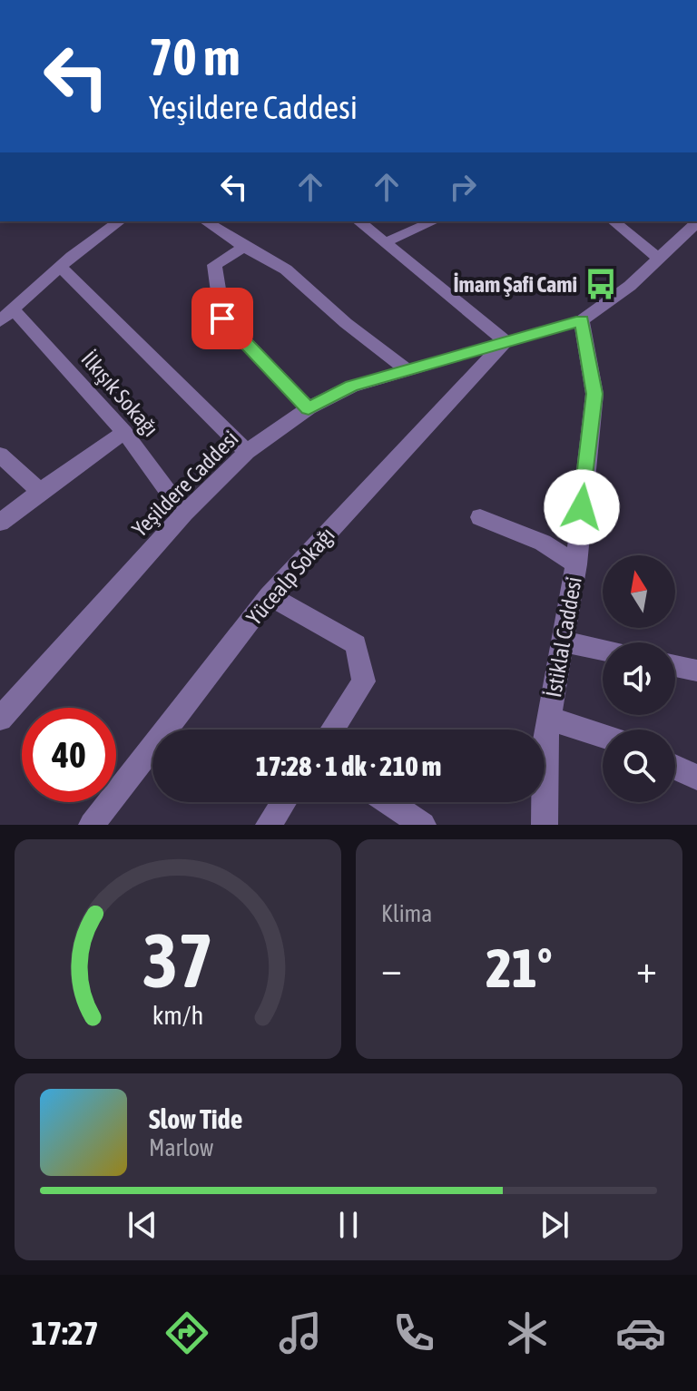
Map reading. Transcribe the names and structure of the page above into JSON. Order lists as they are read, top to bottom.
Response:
{
  "streets": {
    "street": [
      "İlkışık Sokağı",
      "Yeşildere Caddesi",
      "Yücealp Sokağı",
      "İstiklal Caddesi"
    ]
  },
  "crossings": [
    ["İlkışık Sokağı", "Yeşildere Caddesi"],
    ["Yeşildere Caddesi", "Yücealp Sokağı"],
    ["Yeşildere Caddesi", "İstiklal Caddesi"]
  ],
  "places": {
    "bus stop": ["İmam Şafi Cami"]
  },
  "north": "top",
  "page": {
    "turn": ["70 m", "Yeşildere Caddesi"],
    "limit": "40",
    "trip": "17:28 · 1 dk · 210 m",
    "tile": "Klima",
    "heat": ["−", "21°", "+"],
    "song": ["Slow Tide", "Marlow"],
    "tabs": "17:27",
    "gauge": ["37", "km/h"]
  }
}
